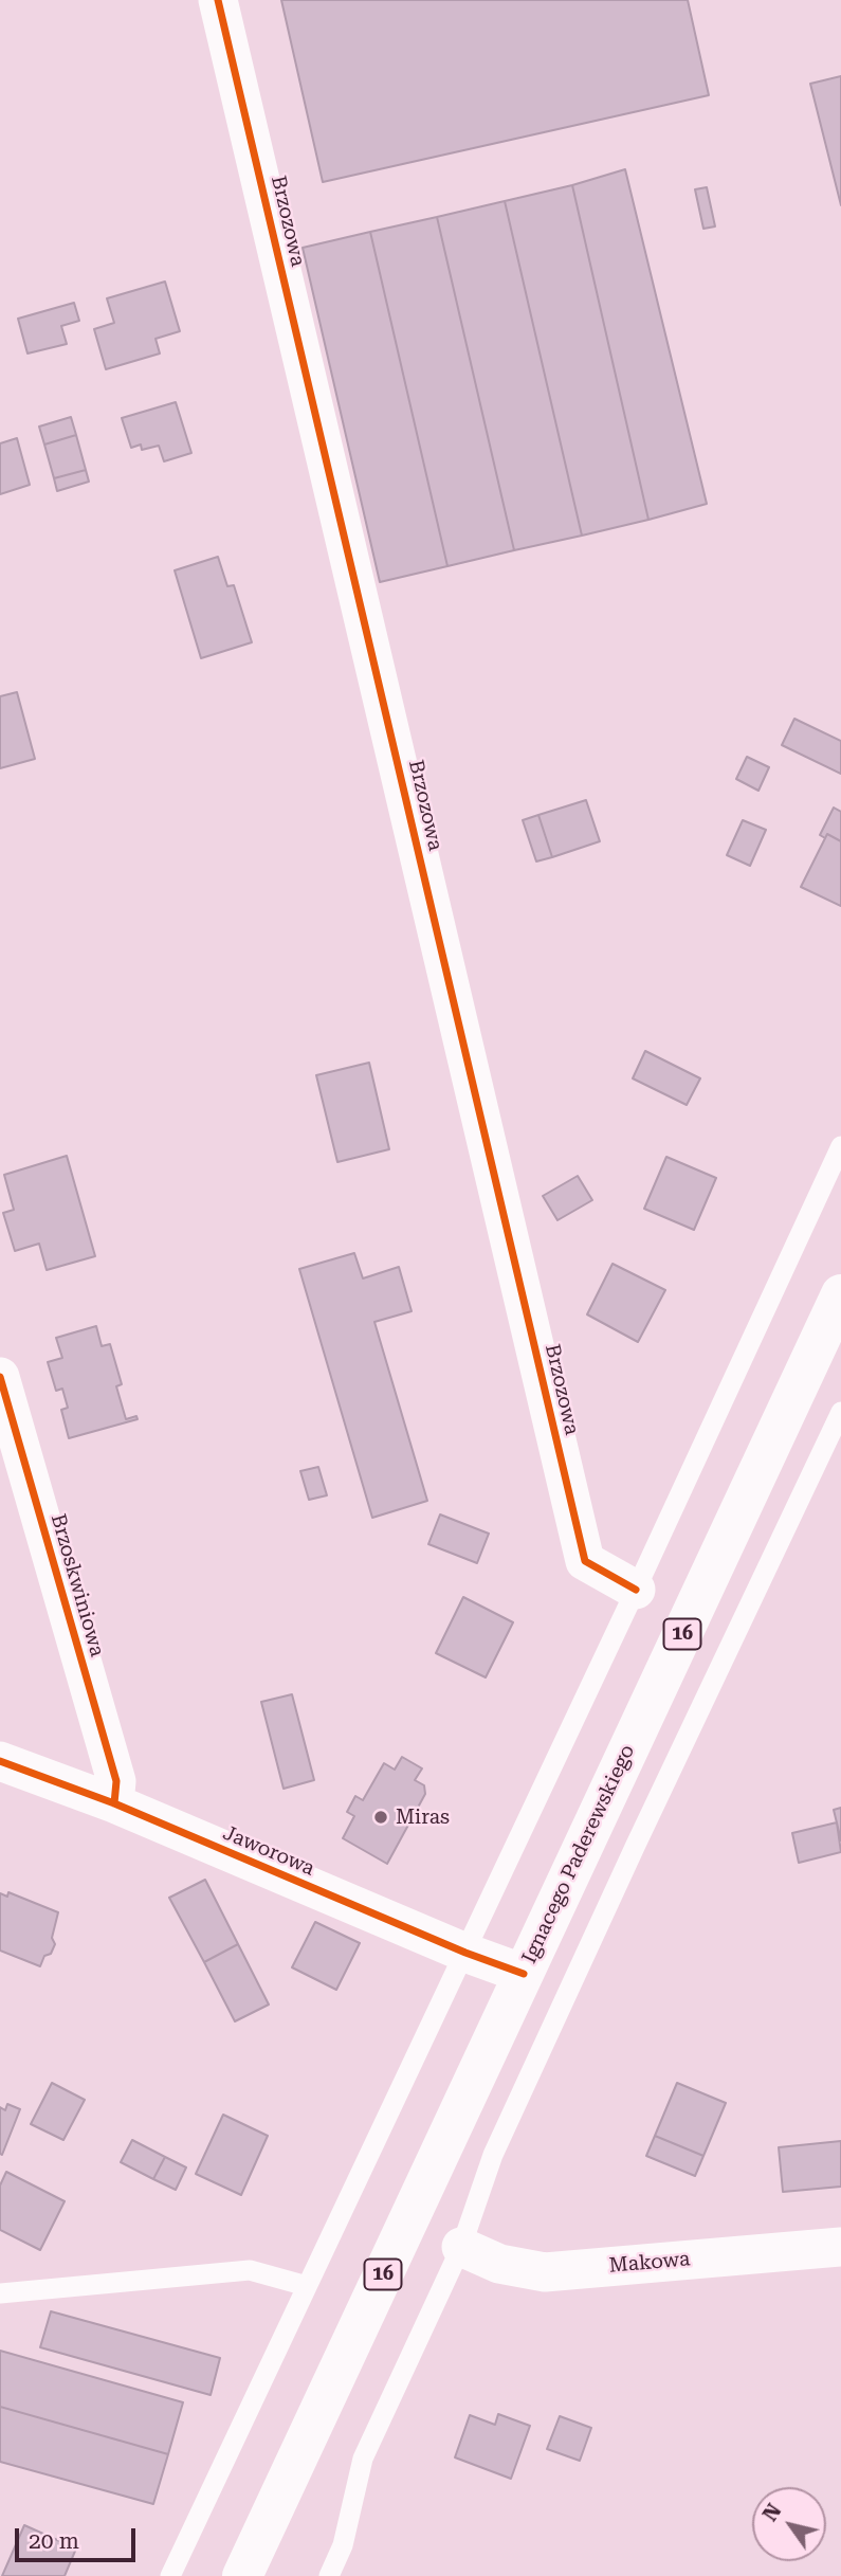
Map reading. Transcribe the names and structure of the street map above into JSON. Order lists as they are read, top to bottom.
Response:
{
  "streets": {
    "main road": ["16", "Ignacego Paderewskiego"],
    "street": [
      "Brzozowa",
      "Brzoskwiniowa",
      "Jaworowa",
      "Makowa"
    ]
  },
  "crossings": [
    ["Brzoskwiniowa", "Jaworowa"],
    ["Jaworowa", "Ignacego Paderewskiego"]
  ],
  "places": ["Miras"],
  "scale_bar": "20 m",
  "north": "top left"
}
